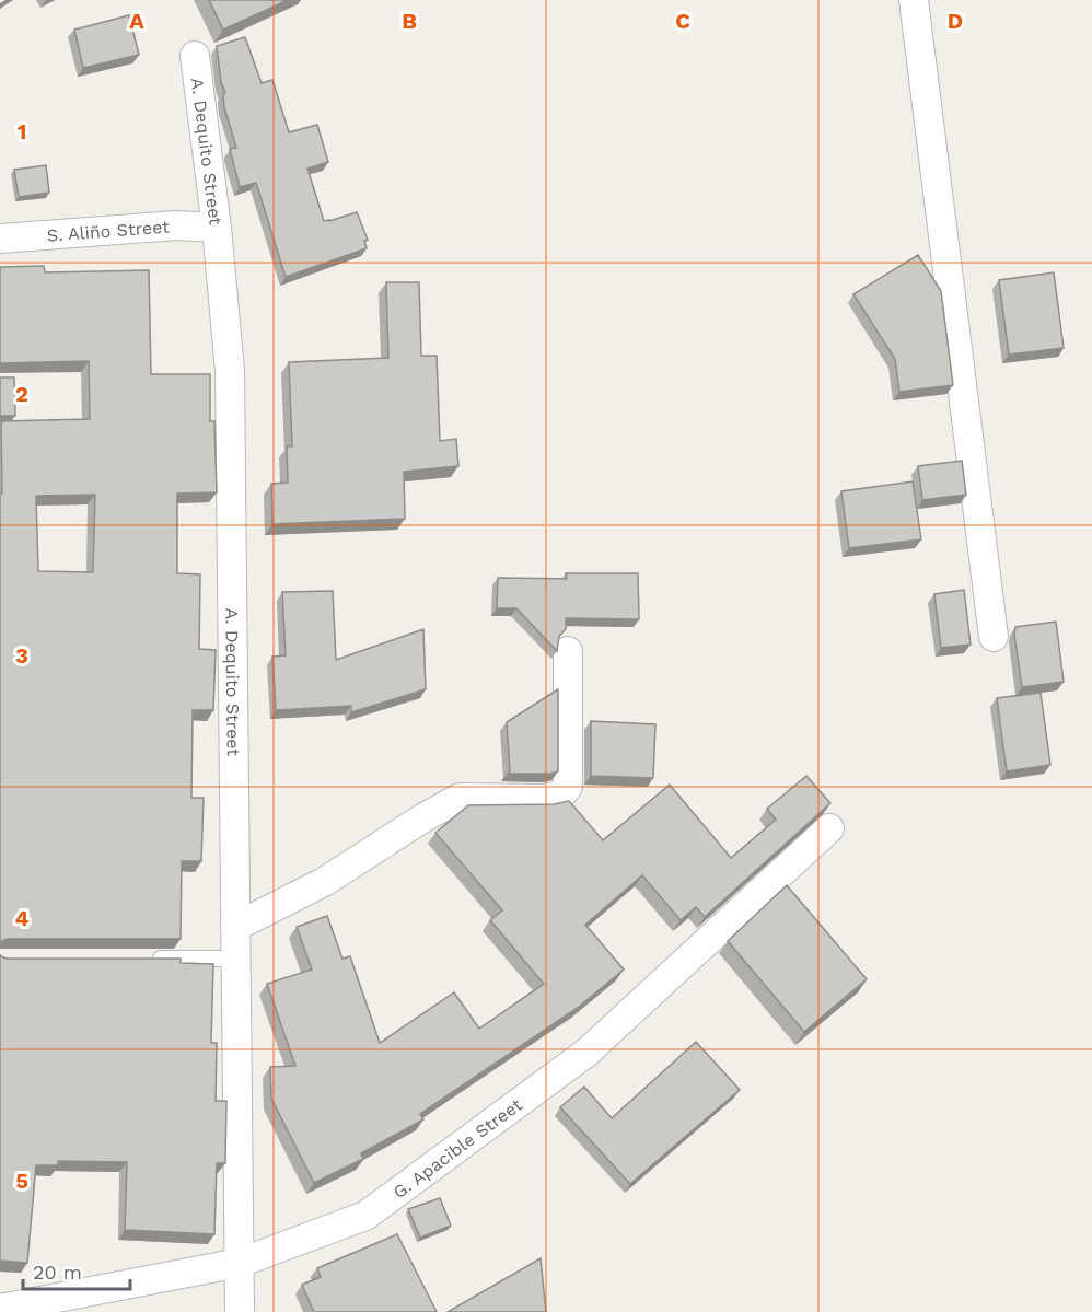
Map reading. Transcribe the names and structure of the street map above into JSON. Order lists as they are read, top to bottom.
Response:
{
  "streets": {
    "street": ["A. Dequito Street", "S. Aliño Street", "G. Apacible Street"]
  },
  "crossings": [
    ["A. Dequito Street", "S. Aliño Street"],
    ["A. Dequito Street", "G. Apacible Street"]
  ],
  "scale_bar": "20 m",
  "grid": {
    "columns": [
      "A",
      "B",
      "C",
      "D"
    ],
    "rows": [
      "1",
      "2",
      "3",
      "4",
      "5"
    ]
  }
}
